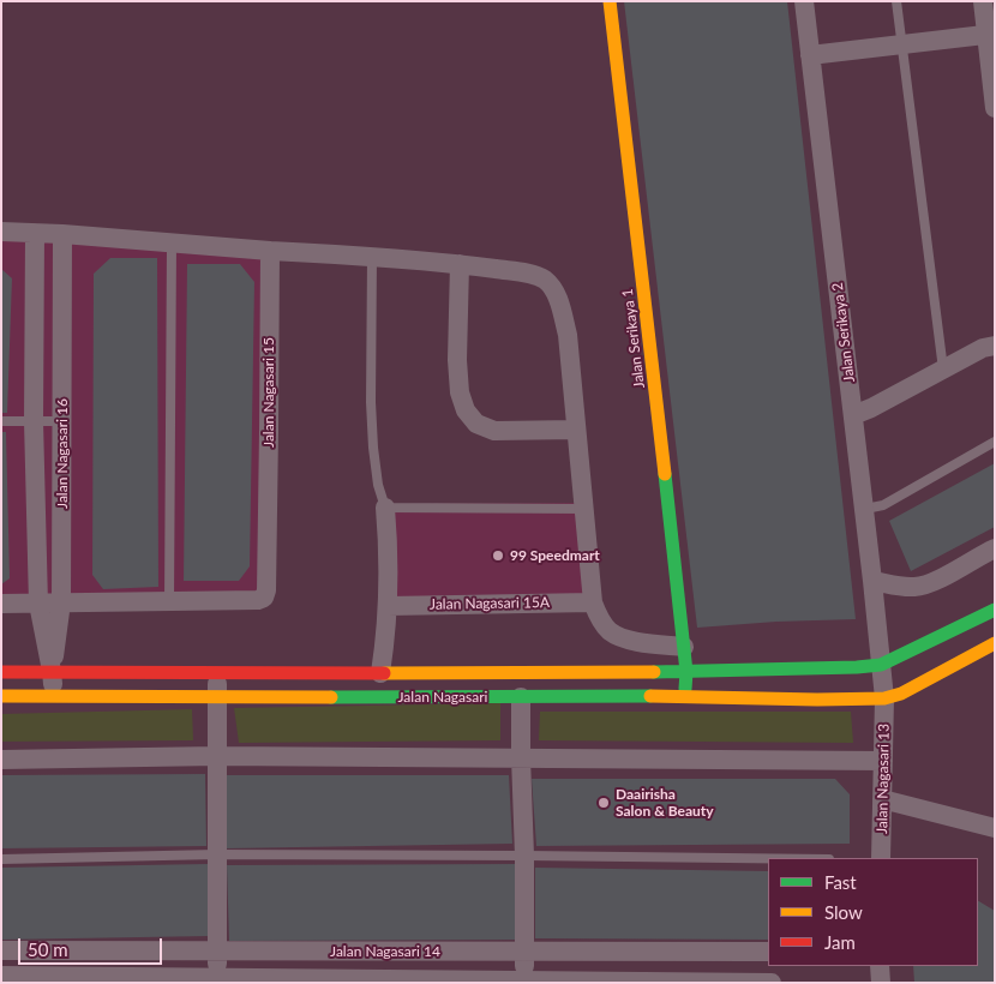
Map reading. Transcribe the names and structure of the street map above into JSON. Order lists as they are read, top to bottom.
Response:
{
  "streets": {
    "street": [
      "Jalan Serikaya 2",
      "Jalan Serikaya 1",
      "Jalan Nagasari 15",
      "Jalan Nagasari 16",
      "Jalan Nagasari 15A",
      "Jalan Nagasari",
      "Jalan Nagasari 13",
      "Jalan Nagasari 14"
    ]
  },
  "crossings": [
    ["Jalan Serikaya 2", "Jalan Nagasari"],
    ["Jalan Serikaya 2", "Jalan Nagasari 13"],
    ["Jalan Serikaya 1", "Jalan Nagasari"],
    ["Jalan Nagasari 15", "Jalan Nagasari 16"],
    ["Jalan Nagasari 16", "Jalan Nagasari"],
    ["Jalan Nagasari", "Jalan Nagasari 13"]
  ],
  "places": ["99 Speedmart", "Daairisha Salon & Beauty"],
  "legend": ["Fast", "Slow", "Jam"],
  "scale_bar": "50 m"
}
